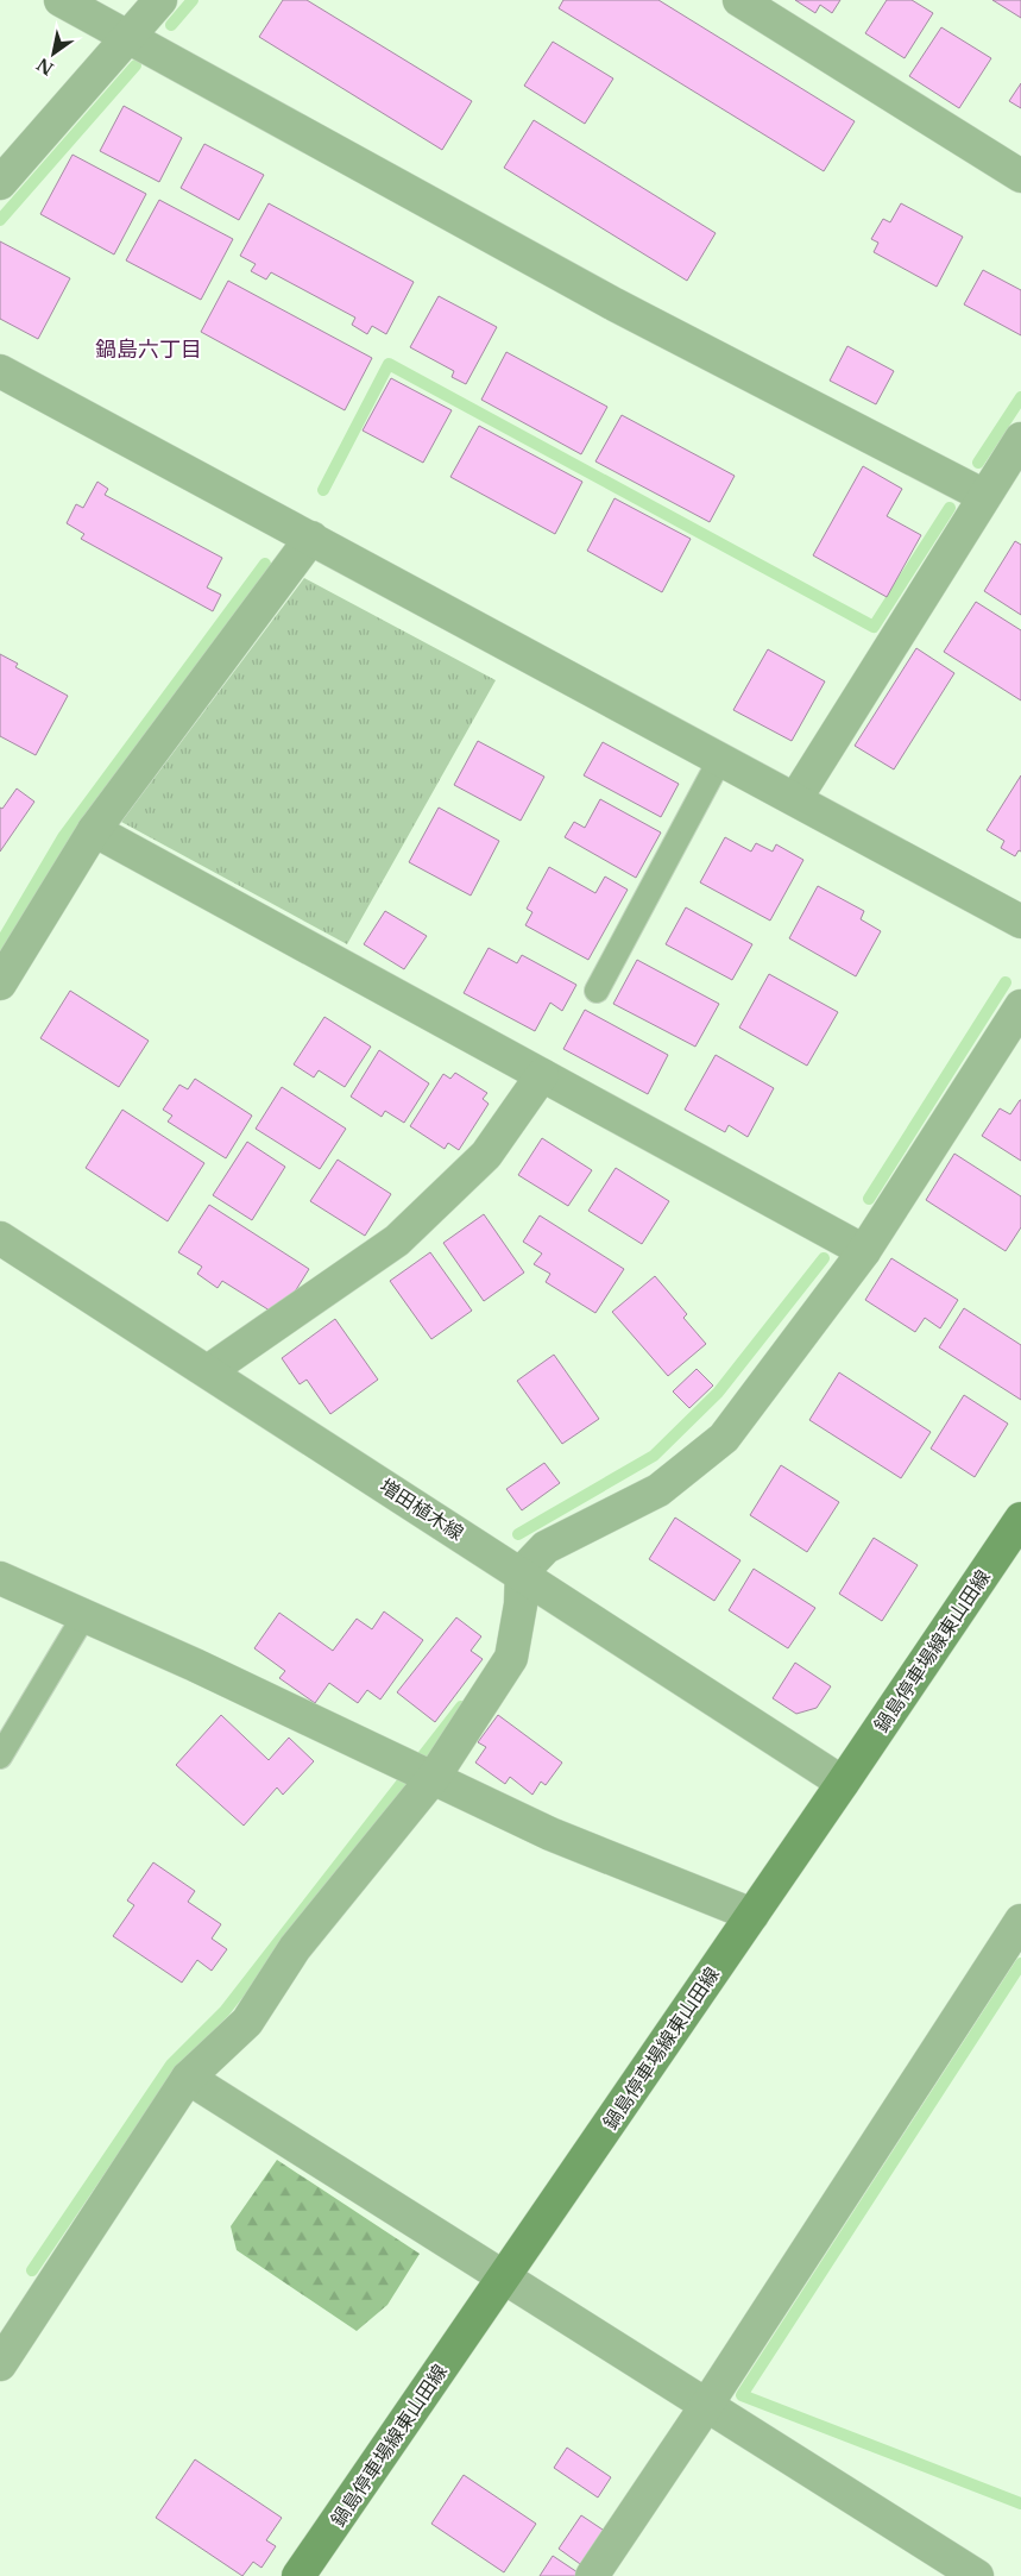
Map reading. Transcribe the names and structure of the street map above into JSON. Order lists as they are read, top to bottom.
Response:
{
  "streets": {
    "main road": ["鍋島停車場線東山田線"],
    "street": ["増田植木線"]
  },
  "crossings": [
    ["増田植木線", "鍋島停車場線東山田線"]
  ],
  "districts": ["鍋島六丁目"],
  "north": "bottom left"
}
